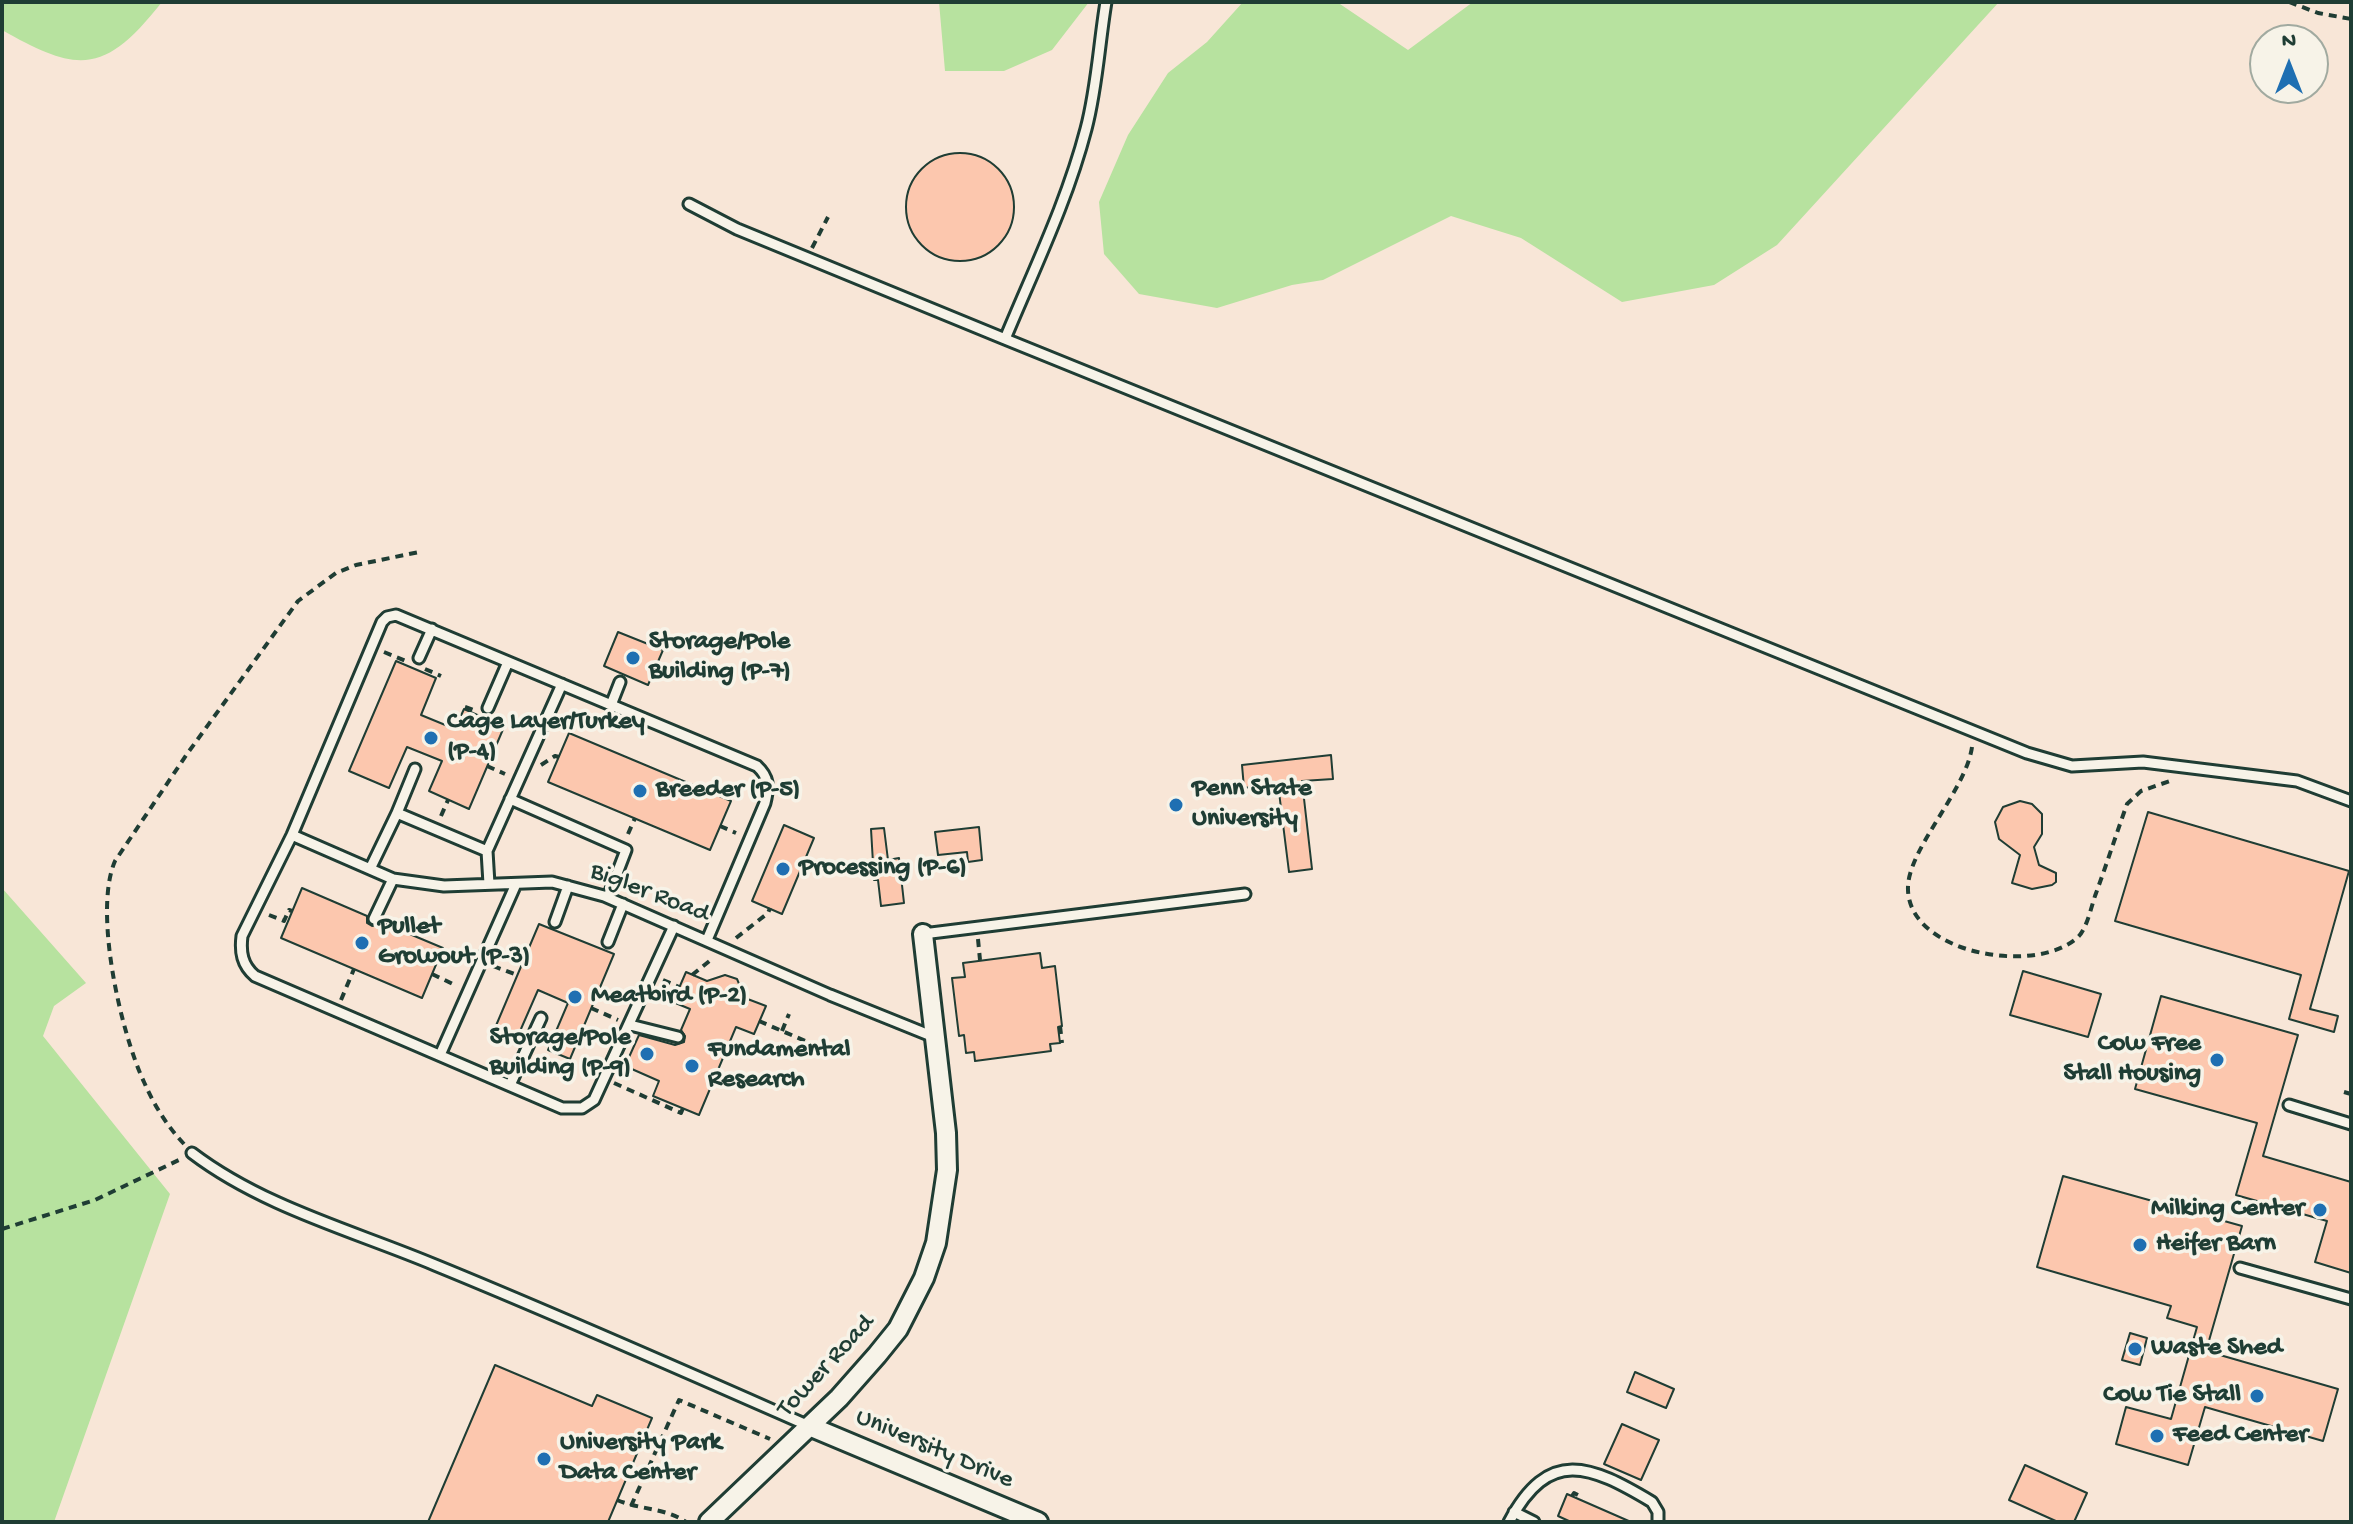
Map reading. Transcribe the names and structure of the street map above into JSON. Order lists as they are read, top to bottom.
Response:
{
  "streets": {
    "street": ["Tower Road", "University Drive"],
    "lane": ["Bigler Road"]
  },
  "crossings": [
    ["Bigler Road", "Tower Road"],
    ["Tower Road", "University Drive"]
  ],
  "places": [
    "Storage/Pole Building (P-7)",
    "Cage Layer/Turkey (P-4)",
    "Breeder (P-5)",
    "Penn State University",
    "Processing (P-6)",
    "Pullet Growout (P-3)",
    "Meatbird (P-2)",
    "Storage/Pole Building (P-9)",
    "Cow Free Stall Housing",
    "Fundamental Research",
    "Milking Center",
    "Heifer Barn",
    "Waste Shed",
    "Cow Tie Stall",
    "Feed Center",
    "University Park Data Center"
  ],
  "north": "top"
}
